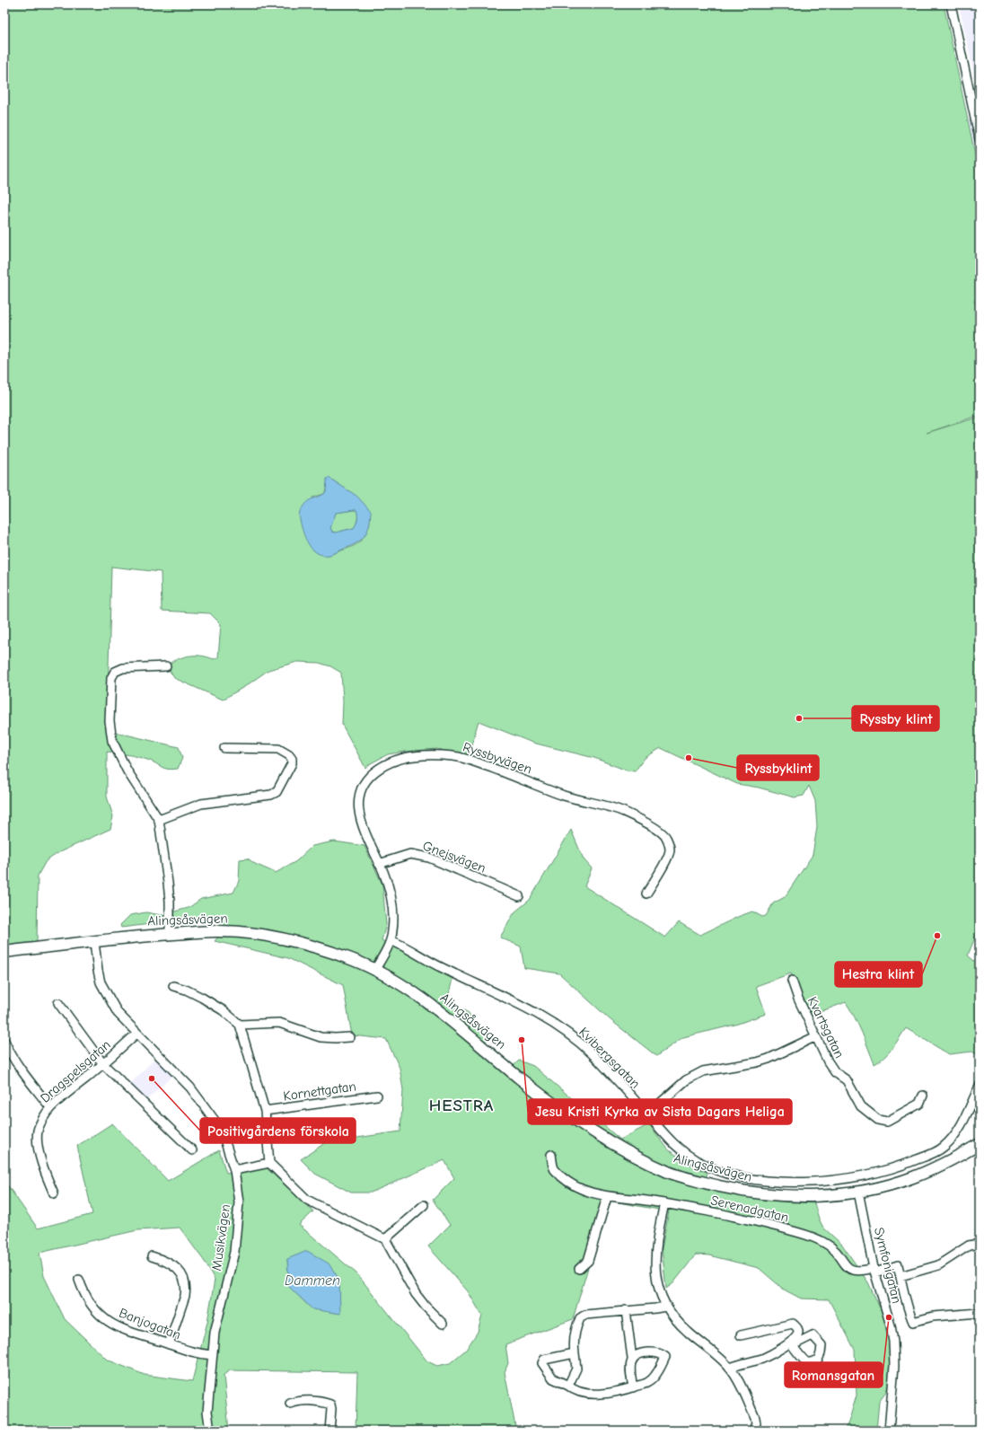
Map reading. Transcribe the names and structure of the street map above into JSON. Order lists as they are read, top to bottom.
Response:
{
  "streets": {
    "main road": ["Alingsåsvägen"],
    "street": [
      "Ryssbyvägen",
      "Gnejsvägen",
      "Kvartsgatan",
      "Kvibergsgatan",
      "Dragspelsgatan",
      "Kornettgatan",
      "Serenadgatan",
      "Musikvägen",
      "Symfonigatan",
      "Banjogatan"
    ]
  },
  "crossings": [
    ["Ryssbyvägen", "Gnejsvägen"],
    ["Ryssbyvägen", "Alingsåsvägen"],
    ["Ryssbyvägen", "Kvibergsgatan"],
    ["Alingsåsvägen", "Musikvägen"],
    ["Alingsåsvägen", "Symfonigatan"],
    ["Dragspelsgatan", "Musikvägen"],
    ["Serenadgatan", "Symfonigatan"],
    ["Musikvägen", "Banjogatan"]
  ],
  "districts": ["HESTRA"],
  "water": ["Dammen"],
  "places": [
    "Ryssby klint",
    "Ryssbyklint",
    "Hestra klint",
    "Jesu Kristi Kyrka av Sista Dagars Heliga",
    "Positivgårdens förskola",
    "Romansgatan"
  ]
}
